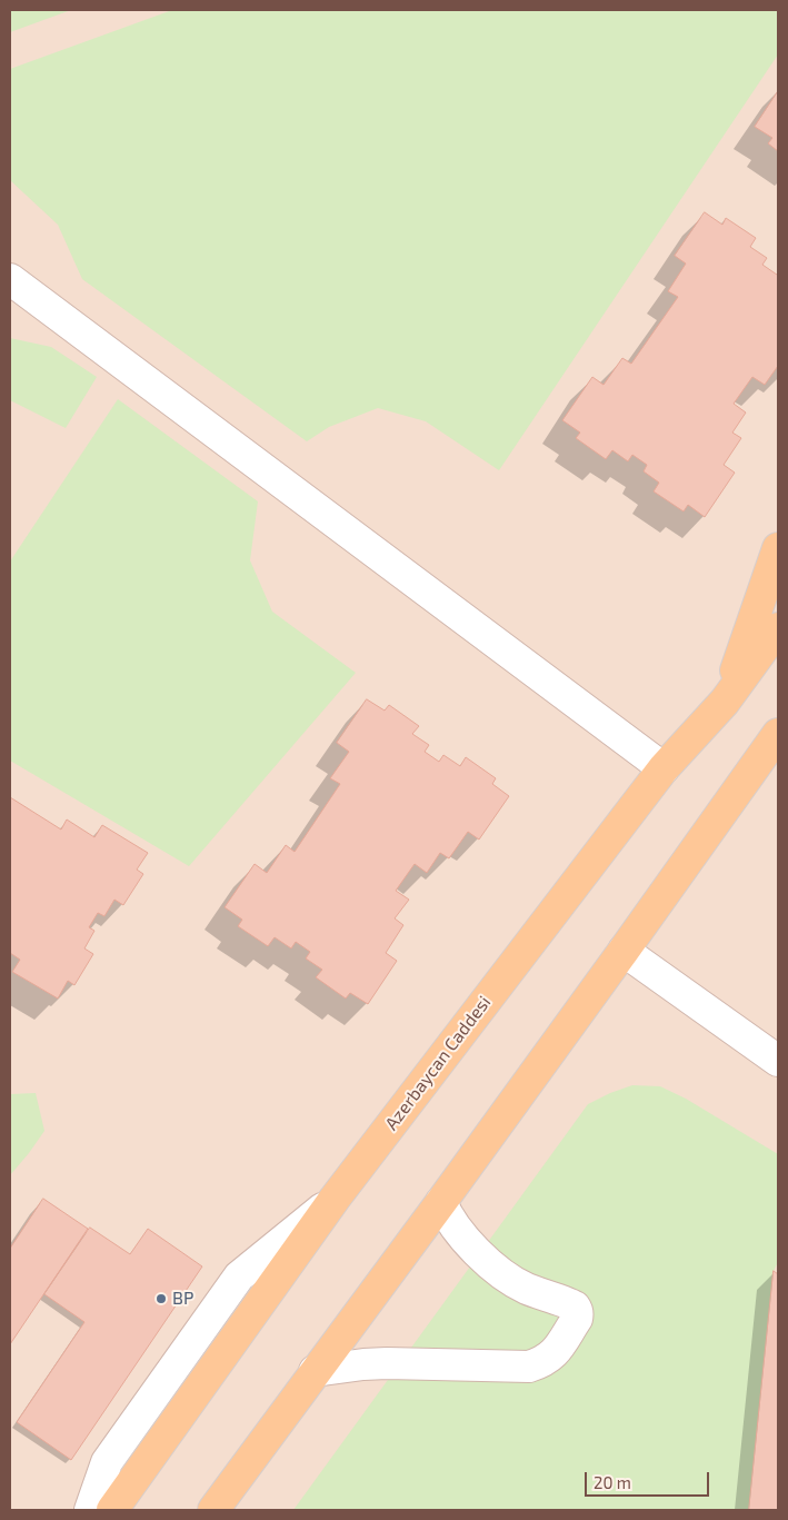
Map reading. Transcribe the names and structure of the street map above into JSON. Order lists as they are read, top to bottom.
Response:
{
  "streets": {
    "main road": ["Azerbaycan Caddesi"]
  },
  "places": ["BP"],
  "scale_bar": "20 m"
}
